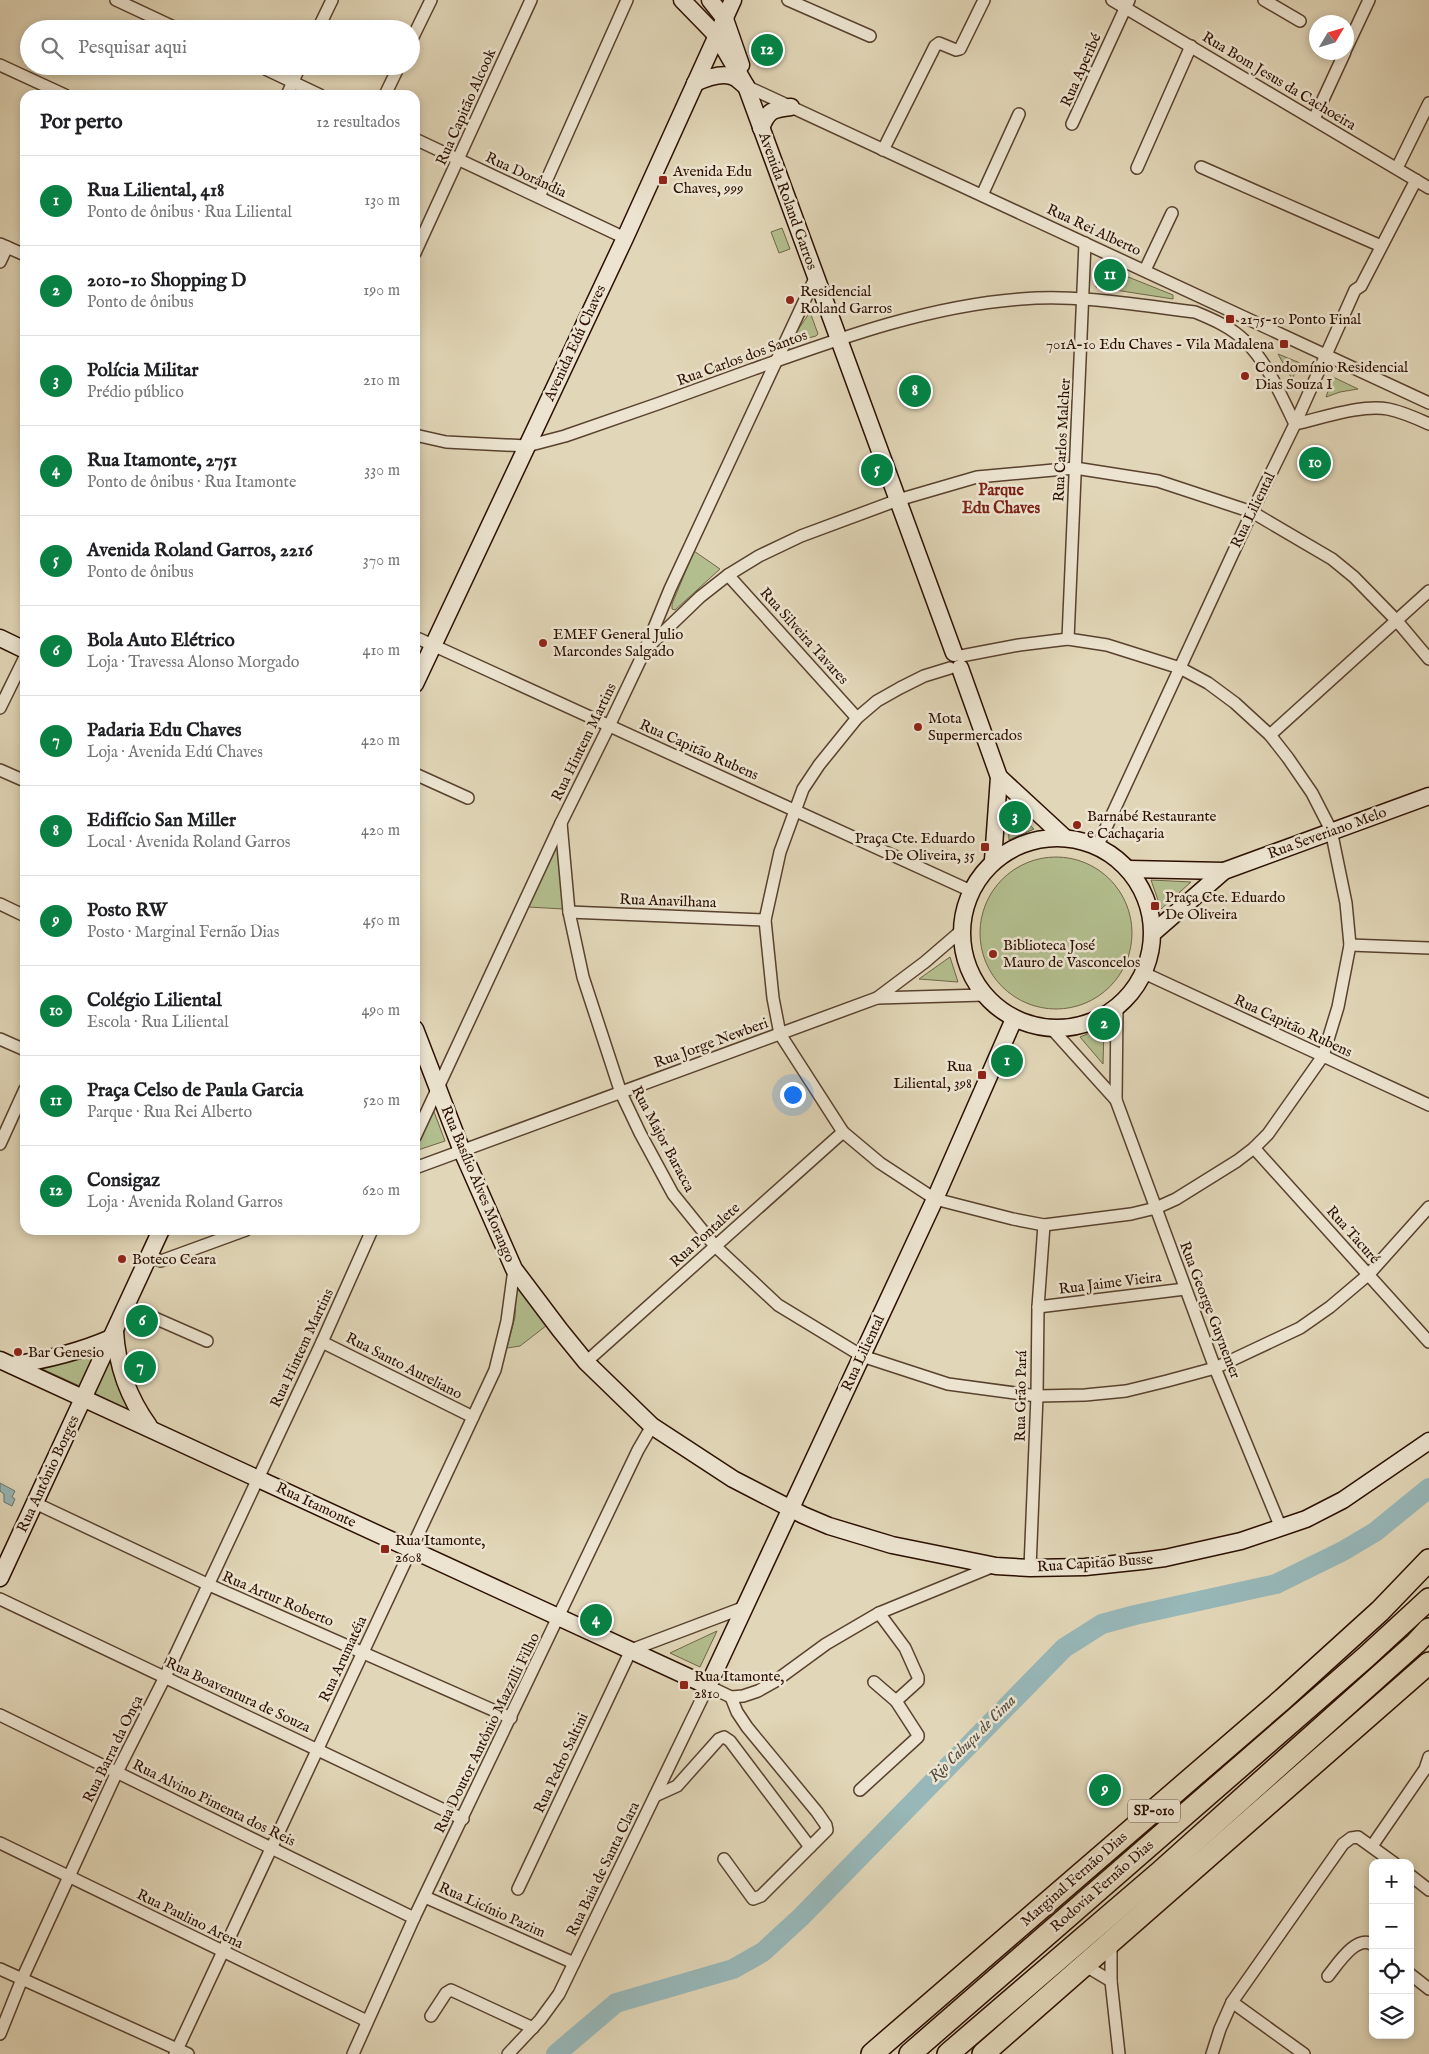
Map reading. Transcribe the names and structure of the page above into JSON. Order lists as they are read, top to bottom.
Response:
{
  "streets": {
    "highway": ["SP-010", "Marginal Fernão Dias", "Rodovia Fernão Dias"],
    "street": [
      "Rua Aperibé",
      "Rua Bom Jesus da Cachoeira",
      "Rua Capitão Alcook",
      "Rua Dorândia",
      "Avenida Roland Garros",
      "Rua Rei Alberto",
      "Avenida Edú Chaves",
      "Rua Carlos dos Santos",
      "Rua Carlos Malcher",
      "Rua Liliental",
      "Rua Silveira Tavares",
      "Rua Hintem Martins",
      "Rua Capitão Rubens",
      "Rua Severiano Melo",
      "Rua Anavilhana",
      "Rua Jorge Newberi",
      "Rua Major Baracca",
      "Rua Basílio Alves Morango",
      "Rua Pontalete",
      "Rua Tacuré",
      "Rua Jaime Vieira",
      "Rua George Guynemer",
      "Rua Santo Aureliano",
      "Rua Grão Pará",
      "Rua Antônio Borges",
      "Rua Itamonte",
      "Rua Capitão Busse",
      "Rua Artur Roberto",
      "Rua Arumatéia",
      "Rua Boaventura de Souza",
      "Rua Doutor Antônio Mazzilli Filho",
      "Rua Barra da Onça",
      "Rua Pedro Saltini",
      "Rua Alvino Pimenta dos Reis",
      "Rua Baia de Santa Clara",
      "Rua Licínio Pazim",
      "Rua Paulino Arena"
    ]
  },
  "crossings": [
    ["Rua Aperibé", "Rua Bom Jesus da Cachoeira"],
    ["Rua Bom Jesus da Cachoeira", "Rua Liliental"],
    ["Rua Capitão Alcook", "Rua Dorândia"],
    ["Rua Dorândia", "Avenida Edú Chaves"],
    ["Avenida Roland Garros", "Rua Rei Alberto"],
    ["Avenida Roland Garros", "Avenida Edú Chaves"],
    ["Avenida Roland Garros", "Rua Carlos dos Santos"],
    ["Avenida Roland Garros", "Rua Hintem Martins"],
    ["Rua Rei Alberto", "Rua Carlos Malcher"],
    ["Rua Rei Alberto", "Rua Liliental"],
    ["Avenida Edú Chaves", "Rua Carlos dos Santos"],
    ["Avenida Edú Chaves", "Rua Capitão Rubens"],
    ["Rua Carlos dos Santos", "Rua Carlos Malcher"],
    ["Rua Carlos dos Santos", "Rua Liliental"],
    ["Rua Carlos dos Santos", "Rua Hintem Martins"],
    ["Rua Liliental", "Rua Major Baracca"],
    ["Rua Liliental", "Rua Basílio Alves Morango"],
    ["Rua Liliental", "Rua Itamonte"],
    ["Rua Liliental", "Rua Baia de Santa Clara"],
    ["Rua Hintem Martins", "Rua Capitão Rubens"],
    ["Rua Hintem Martins", "Rua Major Baracca"],
    ["Rua Hintem Martins", "Rua Basílio Alves Morango"],
    ["Rua Hintem Martins", "Rua Santo Aureliano"],
    ["Rua Hintem Martins", "Rua Itamonte"],
    ["Rua Hintem Martins", "Rua Barra da Onça"],
    ["Rua Anavilhana", "Rua Major Baracca"],
    ["Rua Jorge Newberi", "Rua Major Baracca"],
    ["Rua Jorge Newberi", "Rua Basílio Alves Morango"],
    ["Rua Major Baracca", "Rua Pontalete"],
    ["Rua Major Baracca", "Rua Tacuré"],
    ["Rua Major Baracca", "Rua George Guynemer"],
    ["Rua Major Baracca", "Rua Grão Pará"],
    ["Rua Basílio Alves Morango", "Rua Pontalete"],
    ["Rua Basílio Alves Morango", "Rua Capitão Busse"],
    ["Rua Basílio Alves Morango", "Rua Arumatéia"],
    ["Rua Basílio Alves Morango", "Rua Doutor Antônio Mazzilli Filho"],
    ["Rua Jaime Vieira", "Rua George Guynemer"],
    ["Rua Jaime Vieira", "Rua Grão Pará"],
    ["Rua George Guynemer", "Rua Capitão Busse"],
    ["Rua Santo Aureliano", "Rua Arumatéia"],
    ["Rua Grão Pará", "Rua Capitão Busse"],
    ["Rua Antônio Borges", "Rua Itamonte"],
    ["Rua Antônio Borges", "Rua Artur Roberto"],
    ["Rua Itamonte", "Rua Arumatéia"],
    ["Rua Itamonte", "Rua Doutor Antônio Mazzilli Filho"],
    ["Rua Itamonte", "Rua Barra da Onça"],
    ["Rua Itamonte", "Rua Pedro Saltini"],
    ["Rua Itamonte", "Rua Baia de Santa Clara"],
    ["Rua Artur Roberto", "Rua Arumatéia"],
    ["Rua Artur Roberto", "Rua Doutor Antônio Mazzilli Filho"],
    ["Rua Artur Roberto", "Rua Barra da Onça"],
    ["Rua Arumatéia", "Rua Boaventura de Souza"],
    ["Rua Arumatéia", "Rua Alvino Pimenta dos Reis"],
    ["Rua Arumatéia", "Rua Paulino Arena"],
    ["Rua Boaventura de Souza", "Rua Doutor Antônio Mazzilli Filho"],
    ["Rua Boaventura de Souza", "Rua Barra da Onça"],
    ["Rua Doutor Antônio Mazzilli Filho", "Rua Alvino Pimenta dos Reis"],
    ["Rua Doutor Antônio Mazzilli Filho", "Rua Licínio Pazim"],
    ["Rua Doutor Antônio Mazzilli Filho", "Rua Paulino Arena"],
    ["Rua Barra da Onça", "Rua Alvino Pimenta dos Reis"],
    ["Rua Barra da Onça", "Rua Paulino Arena"],
    ["Rua Baia de Santa Clara", "Rua Licínio Pazim"]
  ],
  "districts": ["Parque Edu Chaves"],
  "water": ["Rio Cabuçu de Cima"],
  "places": {
    "transit": [
      "Avenida Edu Chaves, 999",
      "2175-10 Ponto Final",
      "701A-10 Edu Chaves - Vila Madalena",
      "Praça Cte. Eduardo De Oliveira, 35",
      "Praça Cte. Eduardo De Oliveira",
      "Rua Liliental, 398",
      "Rua Itamonte, 2608",
      "Rua Itamonte, 2810"
    ],
    "other": [
      "Residencial Roland Garros",
      "Condomínio Residencial Dias Souza I",
      "EMEF General Julio Marcondes Salgado",
      "Mota Supermercados",
      "Barnabé Restaurante e Cachaçaria",
      "Biblioteca José Mauro de Vasconcelos",
      "Boteco Ceara",
      "Bar Genesio"
    ]
  },
  "north": "top right",
  "page": {
    "search": "Pesquisar aqui",
    "pins": [
      "12",
      "11",
      "8",
      "10",
      "5",
      "3",
      "2",
      "1",
      "6",
      "7",
      "4",
      "9"
    ],
    "heading": ["Por perto", "12 resultados"],
    "list": [
      {
        "mark": "1",
        "name": "Rua Liliental, 418",
        "note": "Ponto de ônibus · Rua Liliental",
        "value": "130 m"
      },
      {
        "mark": "2",
        "name": "2010-10 Shopping D",
        "note": "Ponto de ônibus",
        "value": "190 m"
      },
      {
        "mark": "3",
        "name": "Polícia Militar",
        "note": "Prédio público",
        "value": "210 m"
      },
      {
        "mark": "4",
        "name": "Rua Itamonte, 2751",
        "note": "Ponto de ônibus · Rua Itamonte",
        "value": "330 m"
      },
      {
        "mark": "5",
        "name": "Avenida Roland Garros, 2216",
        "note": "Ponto de ônibus",
        "value": "370 m"
      },
      {
        "mark": "6",
        "name": "Bola Auto Elétrico",
        "note": "Loja · Travessa Alonso Morgado",
        "value": "410 m"
      },
      {
        "mark": "7",
        "name": "Padaria Edu Chaves",
        "note": "Loja · Avenida Edú Chaves",
        "value": "420 m"
      },
      {
        "mark": "8",
        "name": "Edifício San Miller",
        "note": "Local · Avenida Roland Garros",
        "value": "420 m"
      },
      {
        "mark": "9",
        "name": "Posto RW",
        "note": "Posto · Marginal Fernão Dias",
        "value": "450 m"
      },
      {
        "mark": "10",
        "name": "Colégio Liliental",
        "note": "Escola · Rua Liliental",
        "value": "490 m"
      },
      {
        "mark": "11",
        "name": "Praça Celso de Paula Garcia",
        "note": "Parque · Rua Rei Alberto",
        "value": "520 m"
      },
      {
        "mark": "12",
        "name": "Consigaz",
        "note": "Loja · Avenida Roland Garros",
        "value": "620 m"
      }
    ],
    "map_buttons": ["+", "−"]
  }
}
